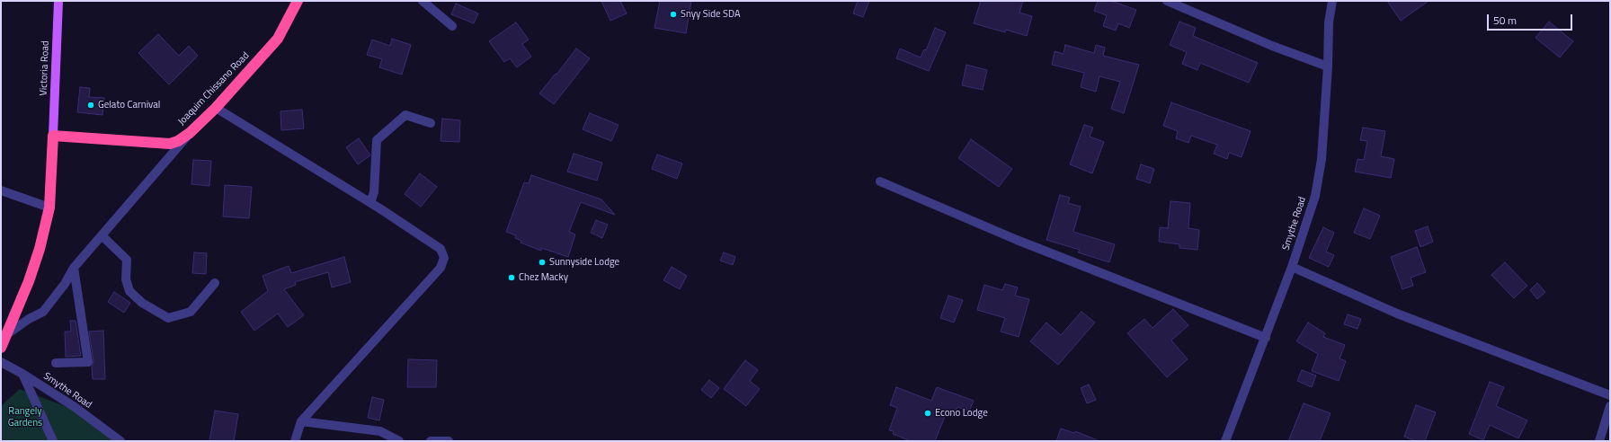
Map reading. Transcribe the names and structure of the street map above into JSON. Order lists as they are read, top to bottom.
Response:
{
  "streets": {
    "highway": ["Joaquim Chissano Road"],
    "main road": ["Victoria Road"],
    "street": ["Smythe Road"]
  },
  "crossings": [
    ["Victoria Road", "Joaquim Chissano Road"]
  ],
  "parks": ["Rangely Gardens"],
  "places": [
    "Snyy Side SDA",
    "Gelato Carnival",
    "Sunnyside Lodge",
    "Chez Macky",
    "Econo Lodge"
  ],
  "scale_bar": "50 m"
}
